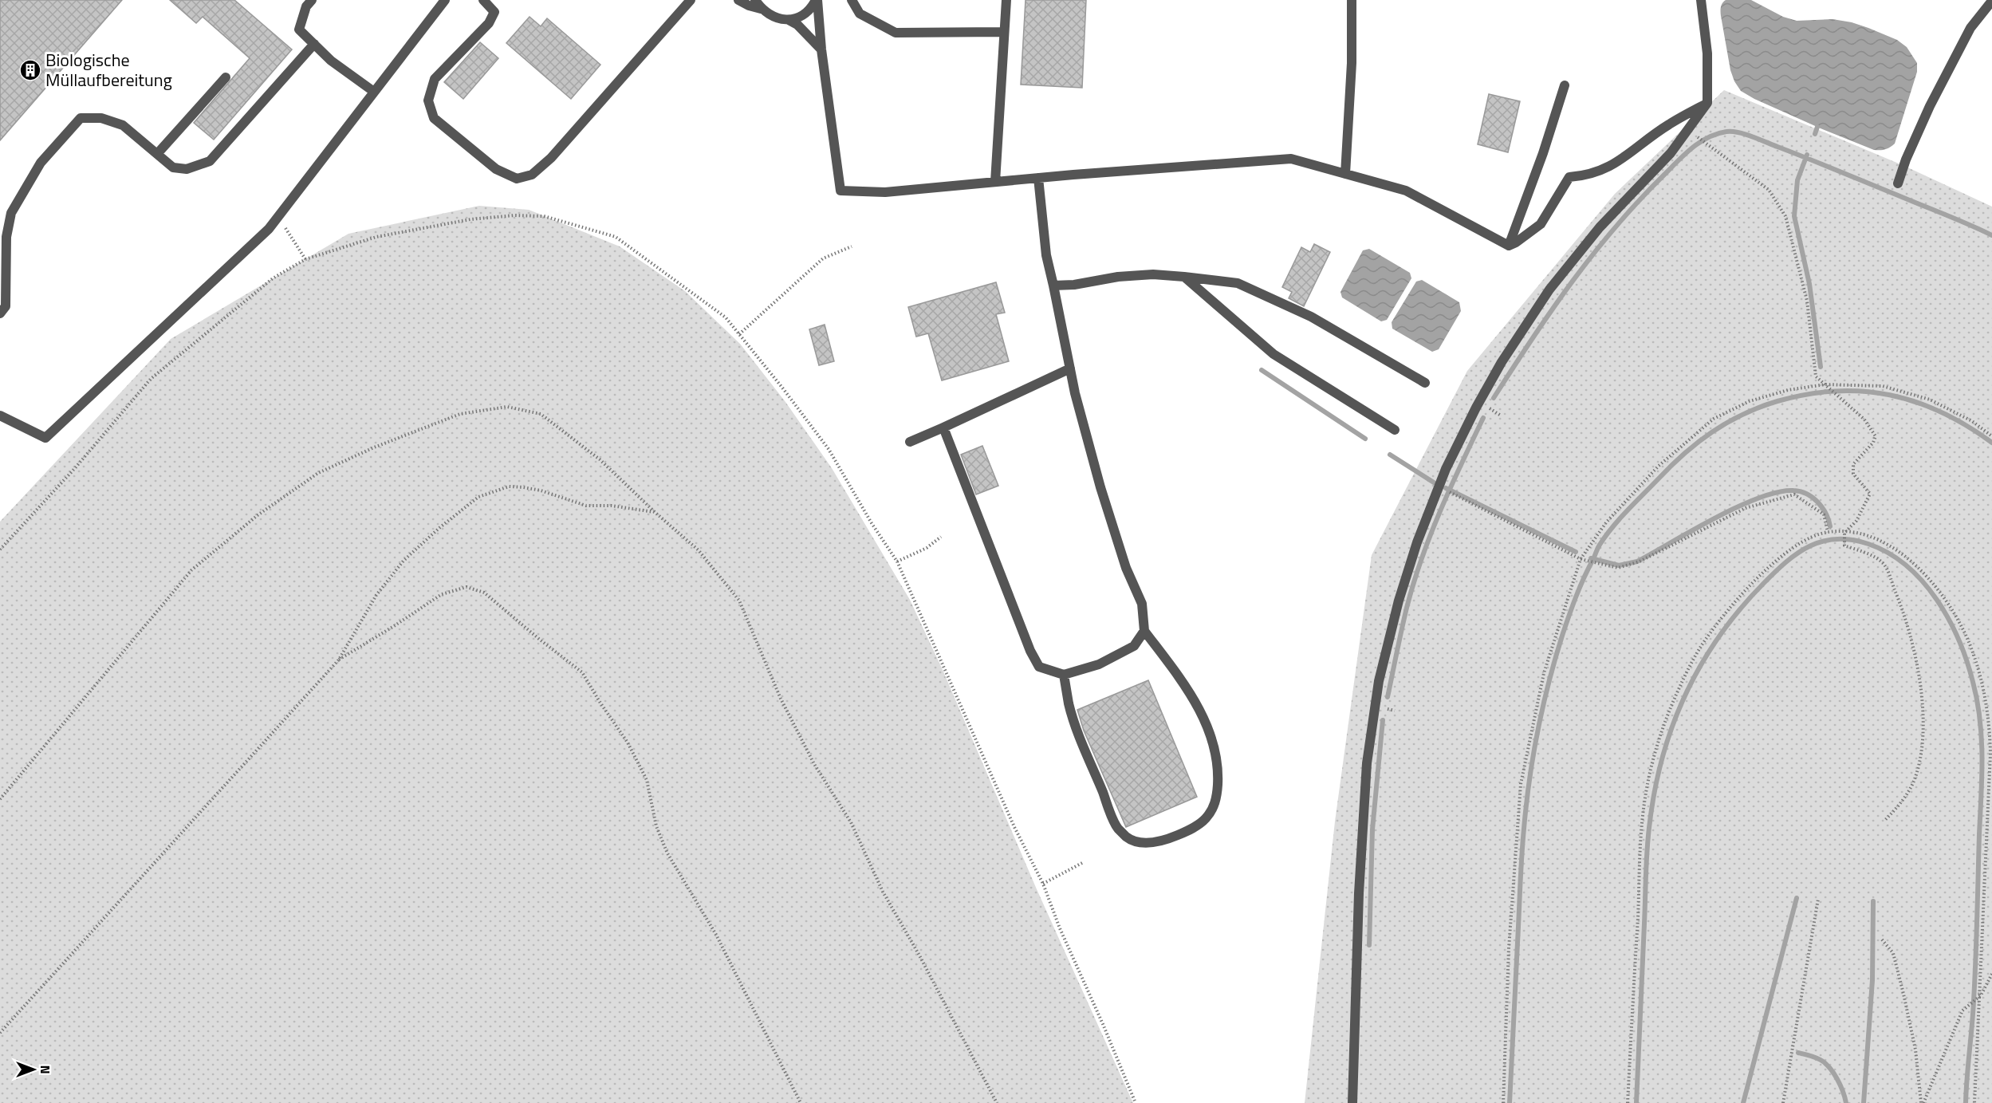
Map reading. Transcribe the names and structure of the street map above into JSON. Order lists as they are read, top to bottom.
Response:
{
  "places": {
    "building": ["Biologische Müllaufbereitung"]
  },
  "north": "right"
}
